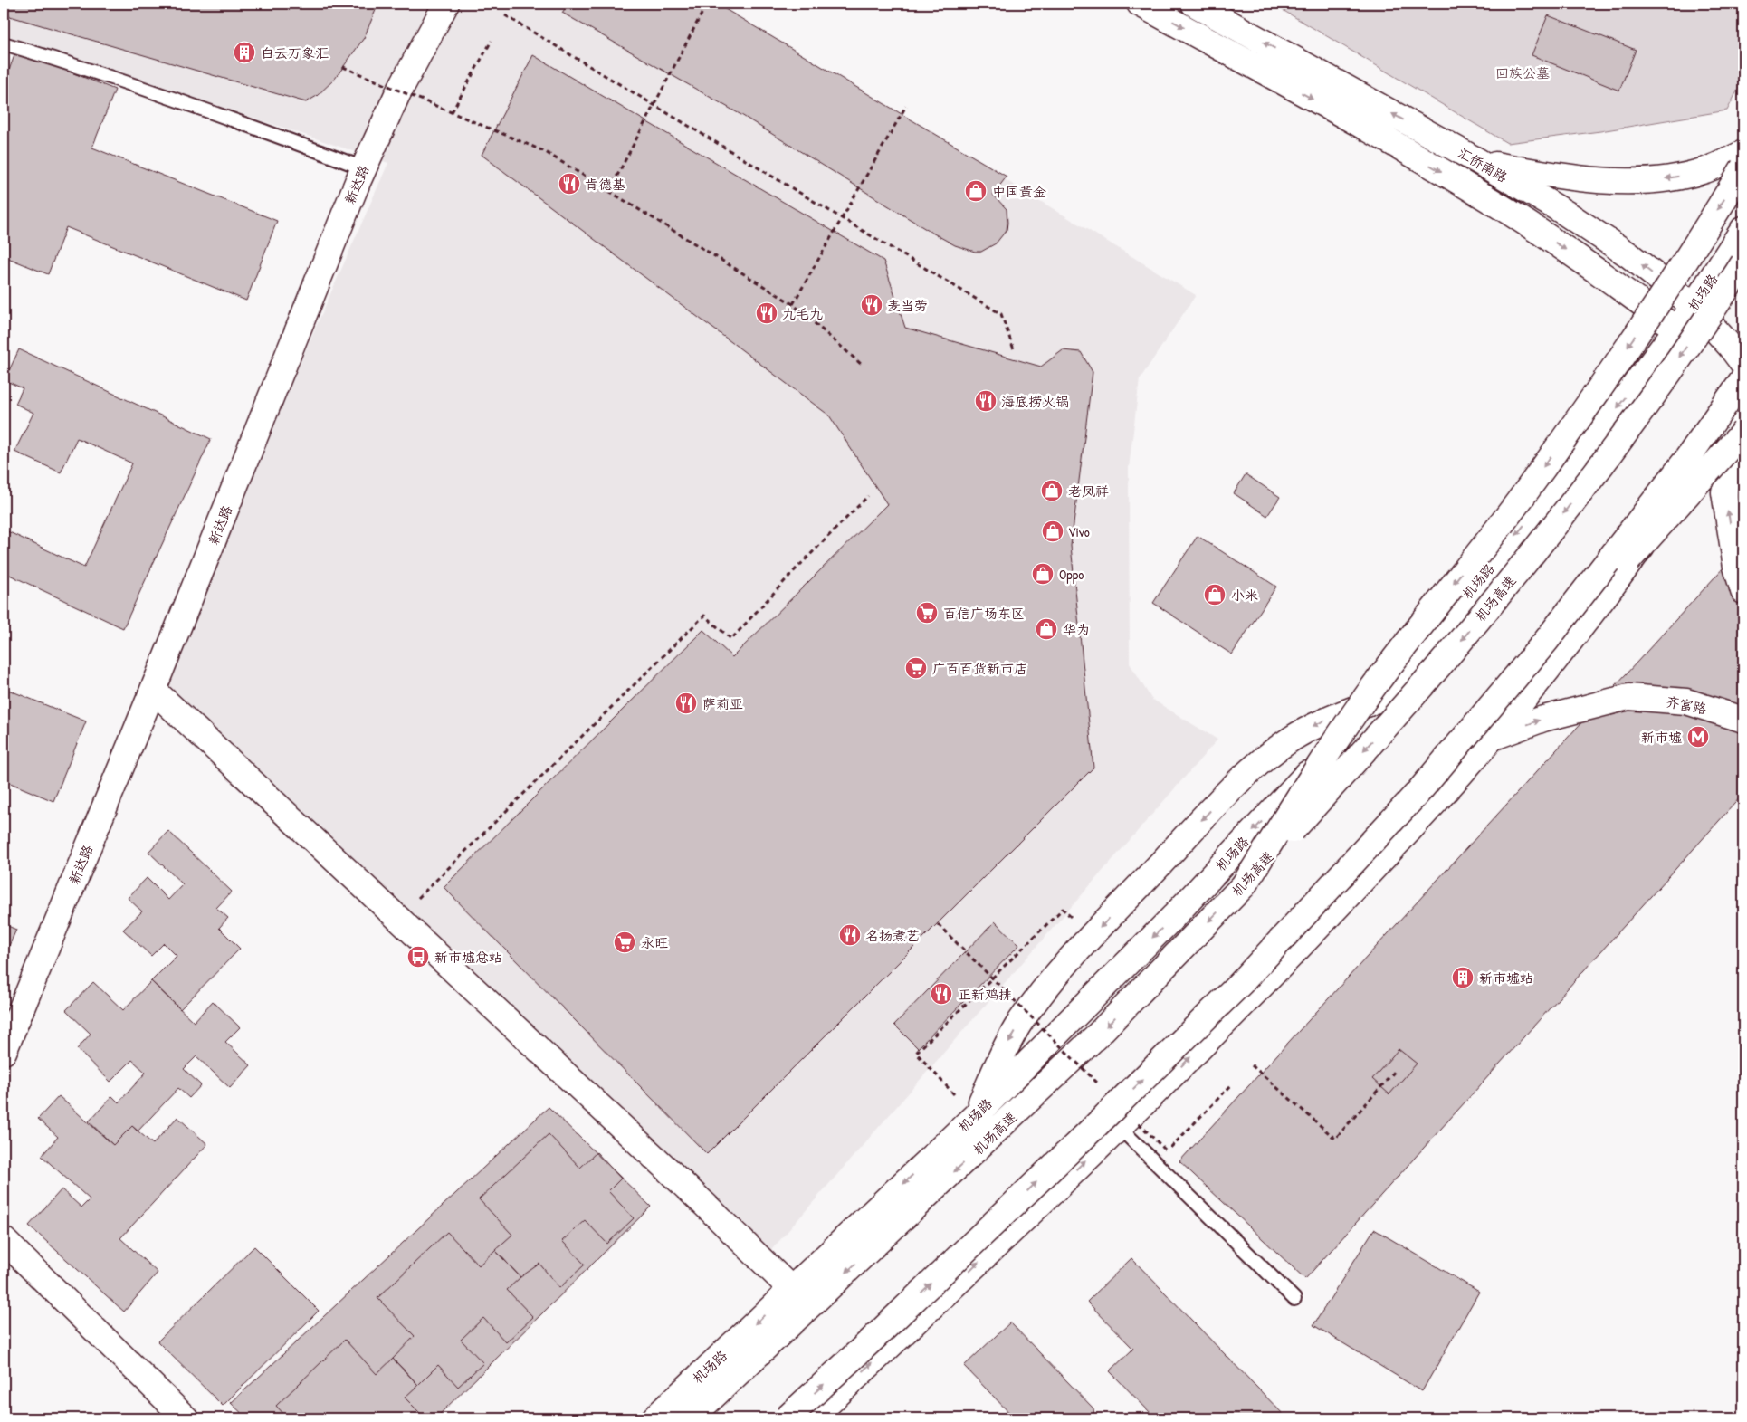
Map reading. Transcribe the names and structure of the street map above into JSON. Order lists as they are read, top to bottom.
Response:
{
  "streets": {
    "main road": [
      "汇侨南路",
      "新达路",
      "机场路",
      "机场高速",
      "齐富路"
    ]
  },
  "crossings": [
    ["汇侨南路", "机场路"]
  ],
  "one_way": ["齐富路"],
  "parks": ["回族公墓"],
  "places": {
    "building": ["白云万象汇", "新市墟站"],
    "restaurant": [
      "肯德基",
      "麦当劳",
      "九毛九",
      "海底捞火锅",
      "萨莉亚",
      "名扬煮艺",
      "正新鸡排"
    ],
    "shop": [
      "中国黄金",
      "老凤祥",
      "Vivo",
      "Oppo",
      "小米",
      "华为"
    ],
    "supermarket": ["百信广场东区", "广百百货新市店", "永旺"],
    "metro station": ["新市墟"],
    "bus stop": ["新市墟总站"]
  }
}
